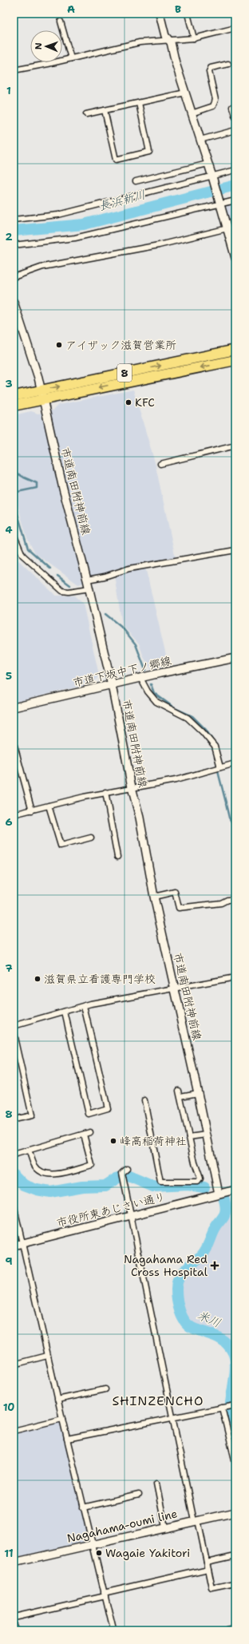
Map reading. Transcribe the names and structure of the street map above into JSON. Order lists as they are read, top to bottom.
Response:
{
  "streets": {
    "highway": ["8"],
    "street": [
      "市道南田附神前線",
      "市道下坂中下ノ郷線",
      "市役所東あじさい通り",
      "Nagahama-oumi line"
    ]
  },
  "crossings": [
    ["8", "市道南田附神前線"],
    ["市道南田附神前線", "市道下坂中下ノ郷線"],
    ["市道南田附神前線", "市役所東あじさい通り"]
  ],
  "districts": ["SHINZENCHO"],
  "water": ["長浜新川", "米川"],
  "places": {
    "other": [
      "アイザック滋賀営業所",
      "KFC",
      "滋賀県立看護専門学校",
      "峰高稲荷神社",
      "Wagaie Yakitori"
    ],
    "health": ["Nagahama Red Cross Hospital"]
  },
  "north": "left",
  "grid": {
    "columns": ["A", "B"],
    "rows": [
      "1",
      "2",
      "3",
      "4",
      "5",
      "6",
      "7",
      "8",
      "9",
      "10",
      "11"
    ]
  }
}
